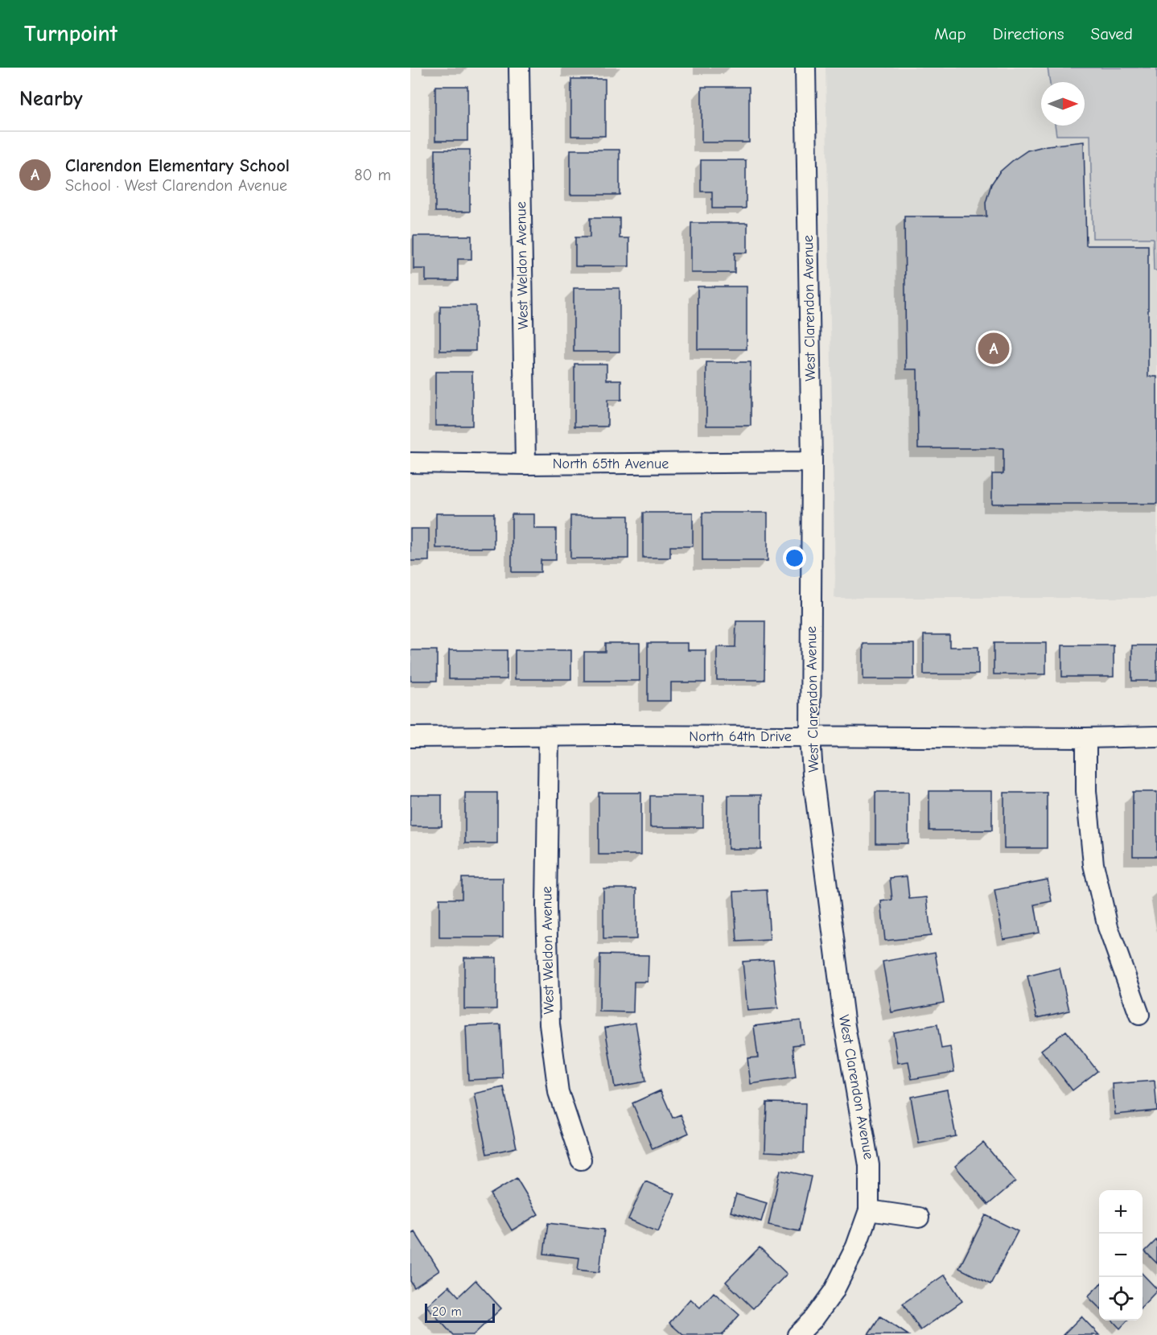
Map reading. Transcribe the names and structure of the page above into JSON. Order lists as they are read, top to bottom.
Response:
{
  "streets": {
    "street": [
      "West Weldon Avenue",
      "West Clarendon Avenue",
      "North 65th Avenue",
      "North 64th Drive"
    ]
  },
  "crossings": [
    ["West Weldon Avenue", "North 65th Avenue"],
    ["West Weldon Avenue", "North 64th Drive"],
    ["West Clarendon Avenue", "North 65th Avenue"],
    ["West Clarendon Avenue", "North 64th Drive"]
  ],
  "scale_bar": "20 m",
  "north": "right",
  "page": {
    "header": "Turnpoint",
    "nav": ["Map", "Directions", "Saved"],
    "heading": "Nearby",
    "list": [
      {
        "mark": "A",
        "name": "Clarendon Elementary School",
        "note": "School · West Clarendon Avenue",
        "value": "80 m"
      }
    ],
    "pins": "A",
    "map_buttons": ["+", "−"],
    "scale": "20 m"
  }
}
